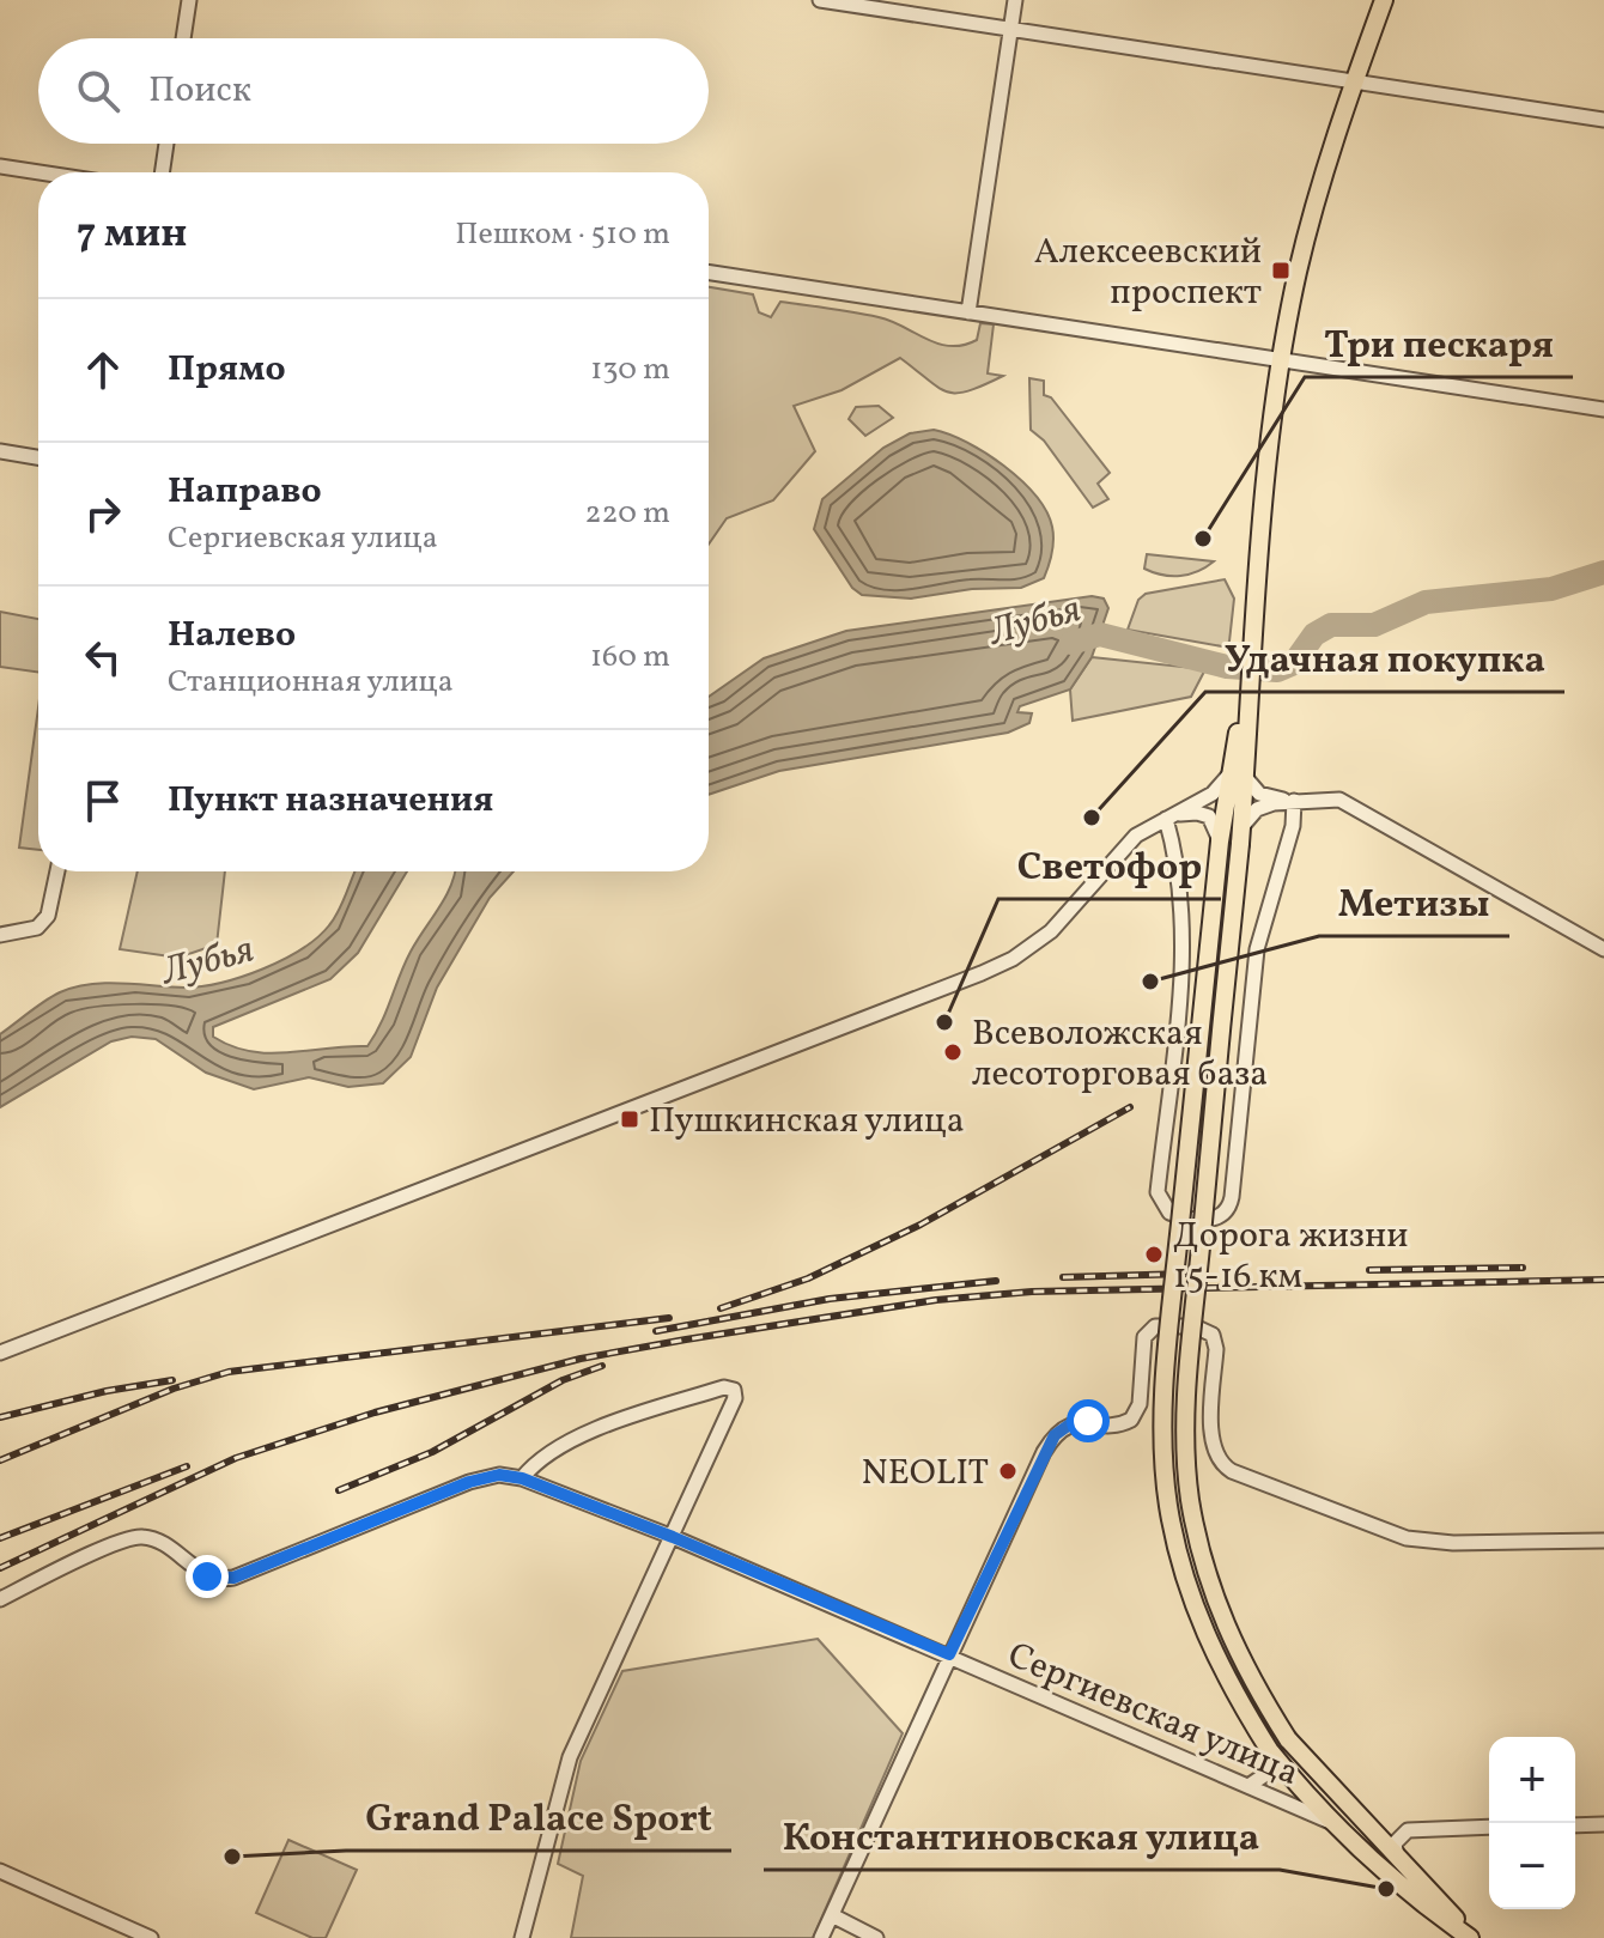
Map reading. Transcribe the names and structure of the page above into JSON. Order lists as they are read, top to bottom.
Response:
{
  "streets": {
    "street": ["Сергиевская улица"]
  },
  "water": ["Лубья"],
  "places": {
    "transit": ["Алексеевский проспект", "Пушкинская улица"],
    "other": [
      "Три пескаря",
      "Удачная покупка",
      "Метизы",
      "Светофор",
      "Всеволожская лесоторговая база",
      "Дорога жизни 15-16 км",
      "NEOLIT",
      "Grand Palace Sport",
      "Константиновская улица"
    ]
  },
  "page": {
    "search": "Поиск",
    "heading": ["7 мин", "Пешком · 510 m"],
    "list": [
      ["Прямо", "130 m"],
      ["Направо", "Сергиевская улица", "220 m"],
      ["Налево", "Станционная улица", "160 m"],
      "Пункт назначения"
    ],
    "map_buttons": ["+", "−"]
  }
}
